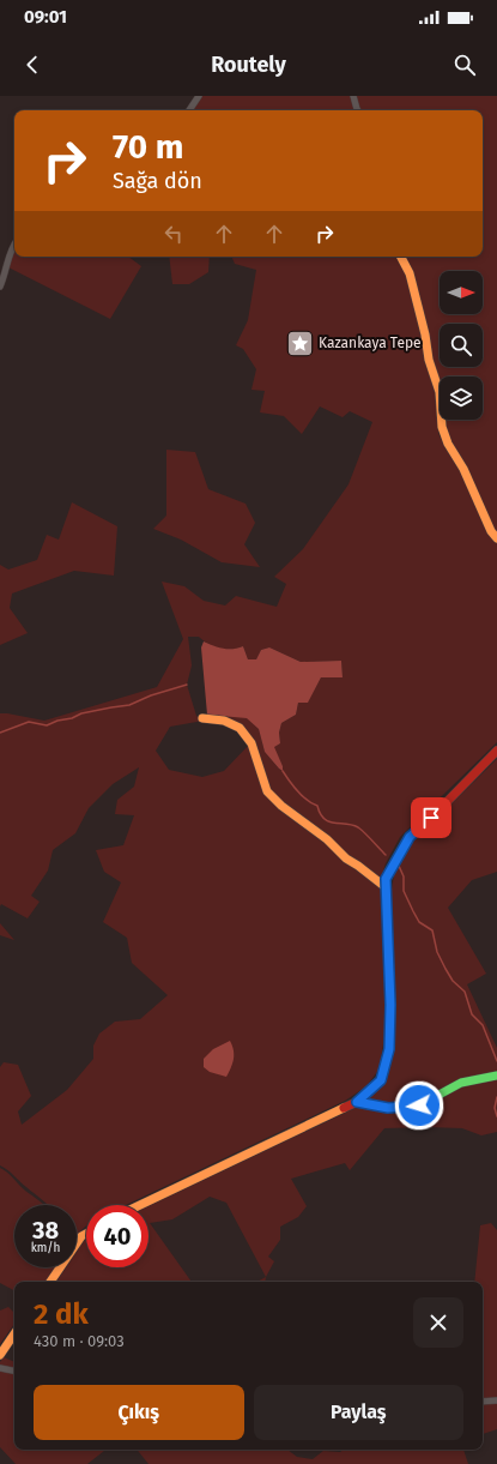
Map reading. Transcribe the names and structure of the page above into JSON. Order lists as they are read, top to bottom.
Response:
{
  "places": {
    "place": ["Kazankaya Tepe"]
  },
  "north": "right",
  "page": {
    "status": "09:01",
    "header": "Routely",
    "turn": ["70 m", "Sağa dön"],
    "speed": "38 km/h",
    "limit": "40",
    "heading": ["2 dk", "430 m · 09:03"],
    "buttons": ["Çıkış", "Paylaş"]
  }
}
